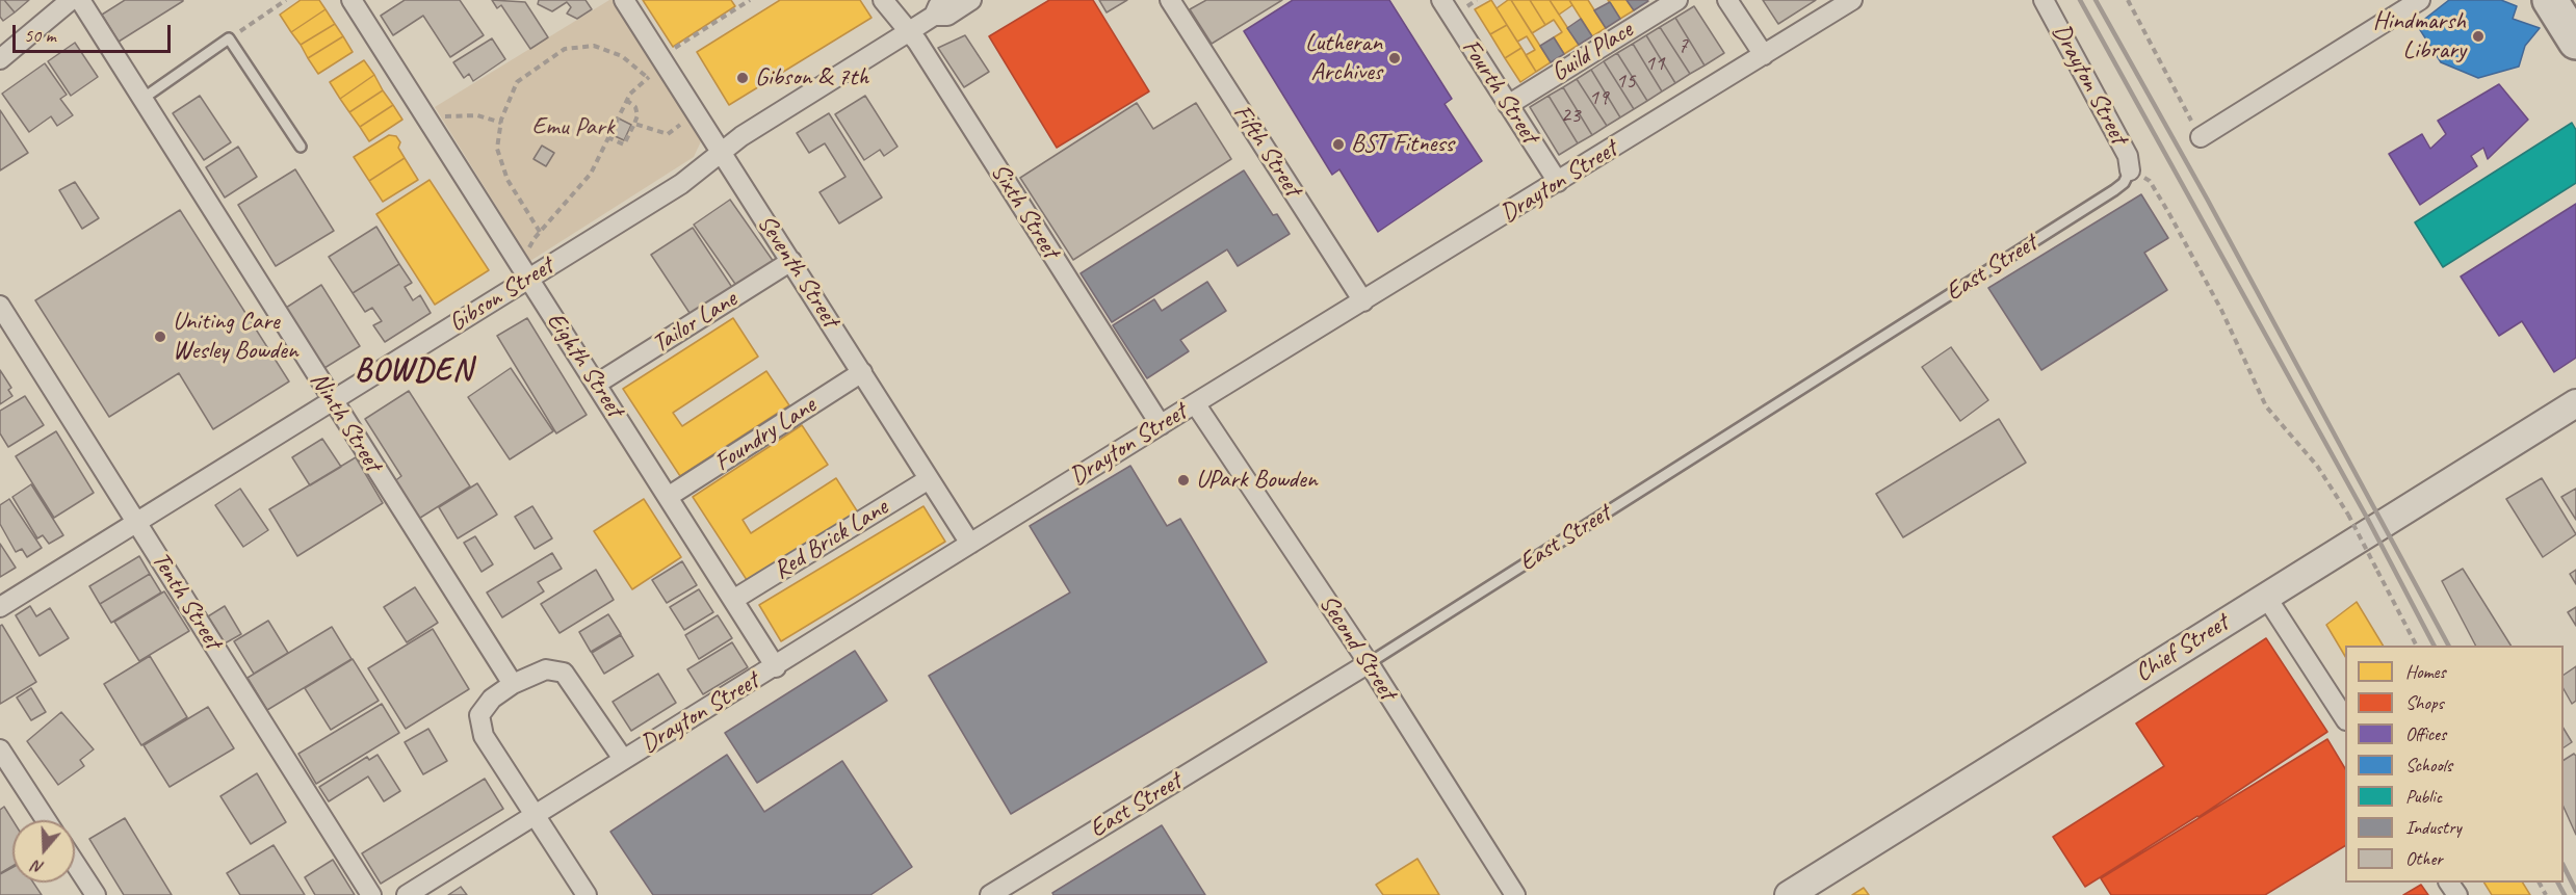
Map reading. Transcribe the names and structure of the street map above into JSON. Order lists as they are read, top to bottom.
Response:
{
  "streets": {
    "street": [
      "Guild Place",
      "Drayton Street",
      "Fourth Street",
      "Fifth Street",
      "Sixth Street",
      "East Street",
      "Seventh Street",
      "Gibson Street",
      "Tailor Lane",
      "Eighth Street",
      "Ninth Street",
      "Foundry Lane",
      "Red Brick Lane",
      "Tenth Street",
      "Second Street",
      "Chief Street"
    ]
  },
  "crossings": [
    ["Guild Place", "Fourth Street"],
    ["Drayton Street", "Fourth Street"],
    ["Drayton Street", "Fifth Street"],
    ["Drayton Street", "Sixth Street"],
    ["Drayton Street", "East Street"],
    ["Drayton Street", "Seventh Street"],
    ["Drayton Street", "Eighth Street"],
    ["Drayton Street", "Second Street"],
    ["Sixth Street", "Gibson Street"],
    ["East Street", "Second Street"],
    ["Seventh Street", "Gibson Street"],
    ["Seventh Street", "Tailor Lane"],
    ["Seventh Street", "Foundry Lane"],
    ["Seventh Street", "Red Brick Lane"],
    ["Gibson Street", "Eighth Street"],
    ["Gibson Street", "Ninth Street"],
    ["Gibson Street", "Tenth Street"],
    ["Tailor Lane", "Eighth Street"],
    ["Eighth Street", "Foundry Lane"],
    ["Eighth Street", "Red Brick Lane"]
  ],
  "districts": ["BOWDEN"],
  "parks": ["Emu Park"],
  "places": [
    "Hindmarsh Library",
    "Lutheran Archives",
    "Gibson & 7th",
    "BST Fitness",
    "Uniting Care Wesley Bowden",
    "UPark Bowden"
  ],
  "house_numbers": [
    "7",
    "11",
    "15",
    "19",
    "23"
  ],
  "legend": [
    "Homes",
    "Shops",
    "Offices",
    "Schools",
    "Public",
    "Industry",
    "Other"
  ],
  "scale_bar": "50 m",
  "north": "bottom"
}
